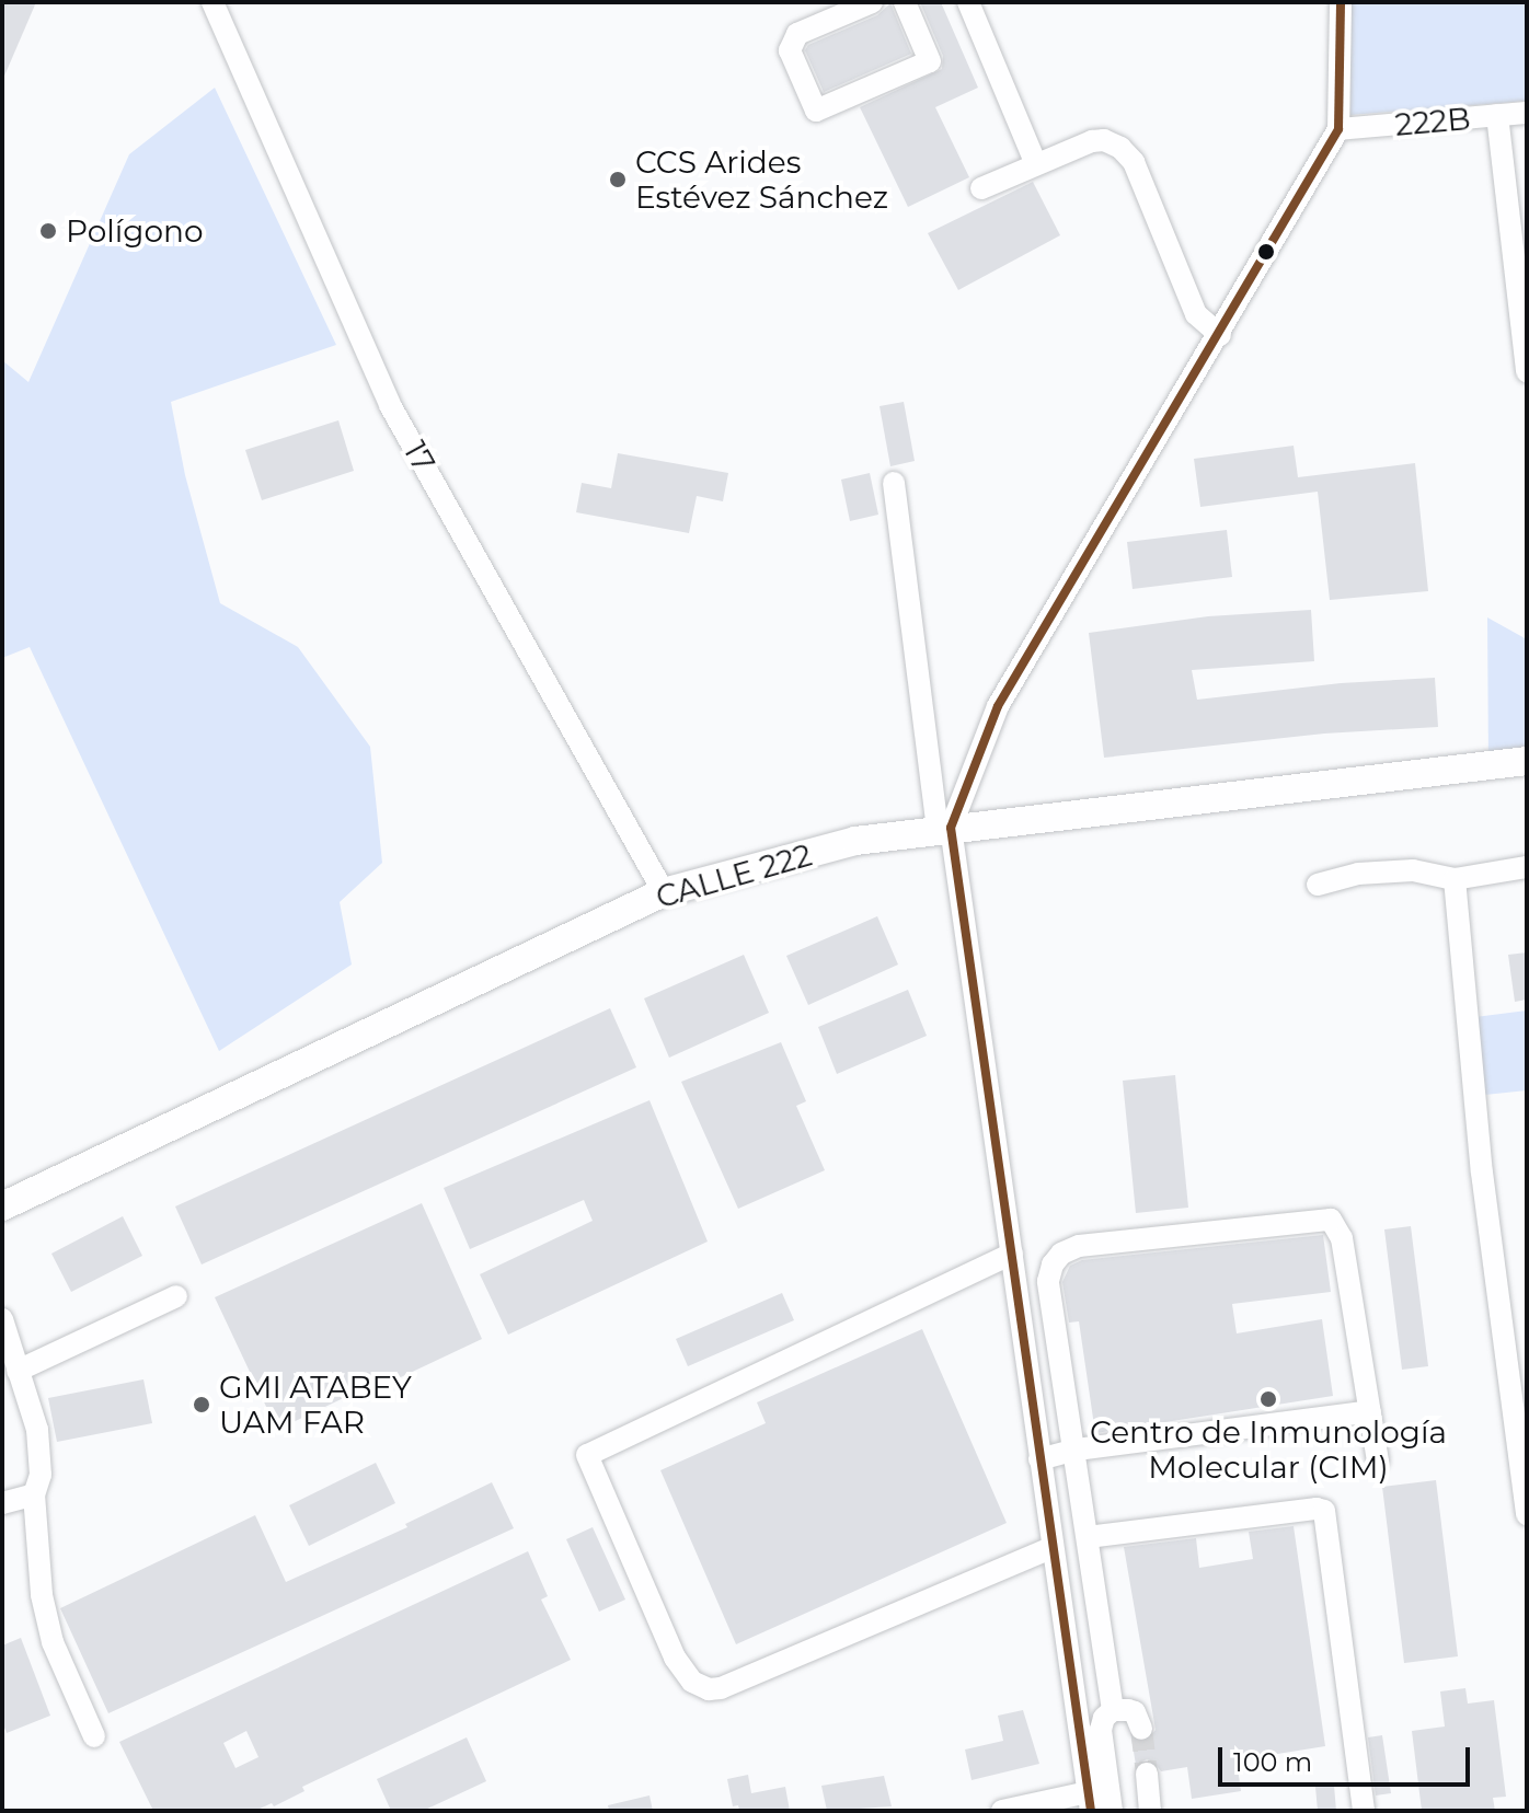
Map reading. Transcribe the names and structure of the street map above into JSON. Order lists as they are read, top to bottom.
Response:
{
  "streets": {
    "main road": ["CALLE 222"],
    "street": ["222B", "17"]
  },
  "crossings": [
    ["17", "CALLE 222"]
  ],
  "places": [
    "CCS Arides Estévez Sánchez",
    "Polígono",
    "Centro de Inmunología Molecular (CIM)",
    "GMI ATABEY UAM FAR"
  ],
  "scale_bar": "100 m"
}
